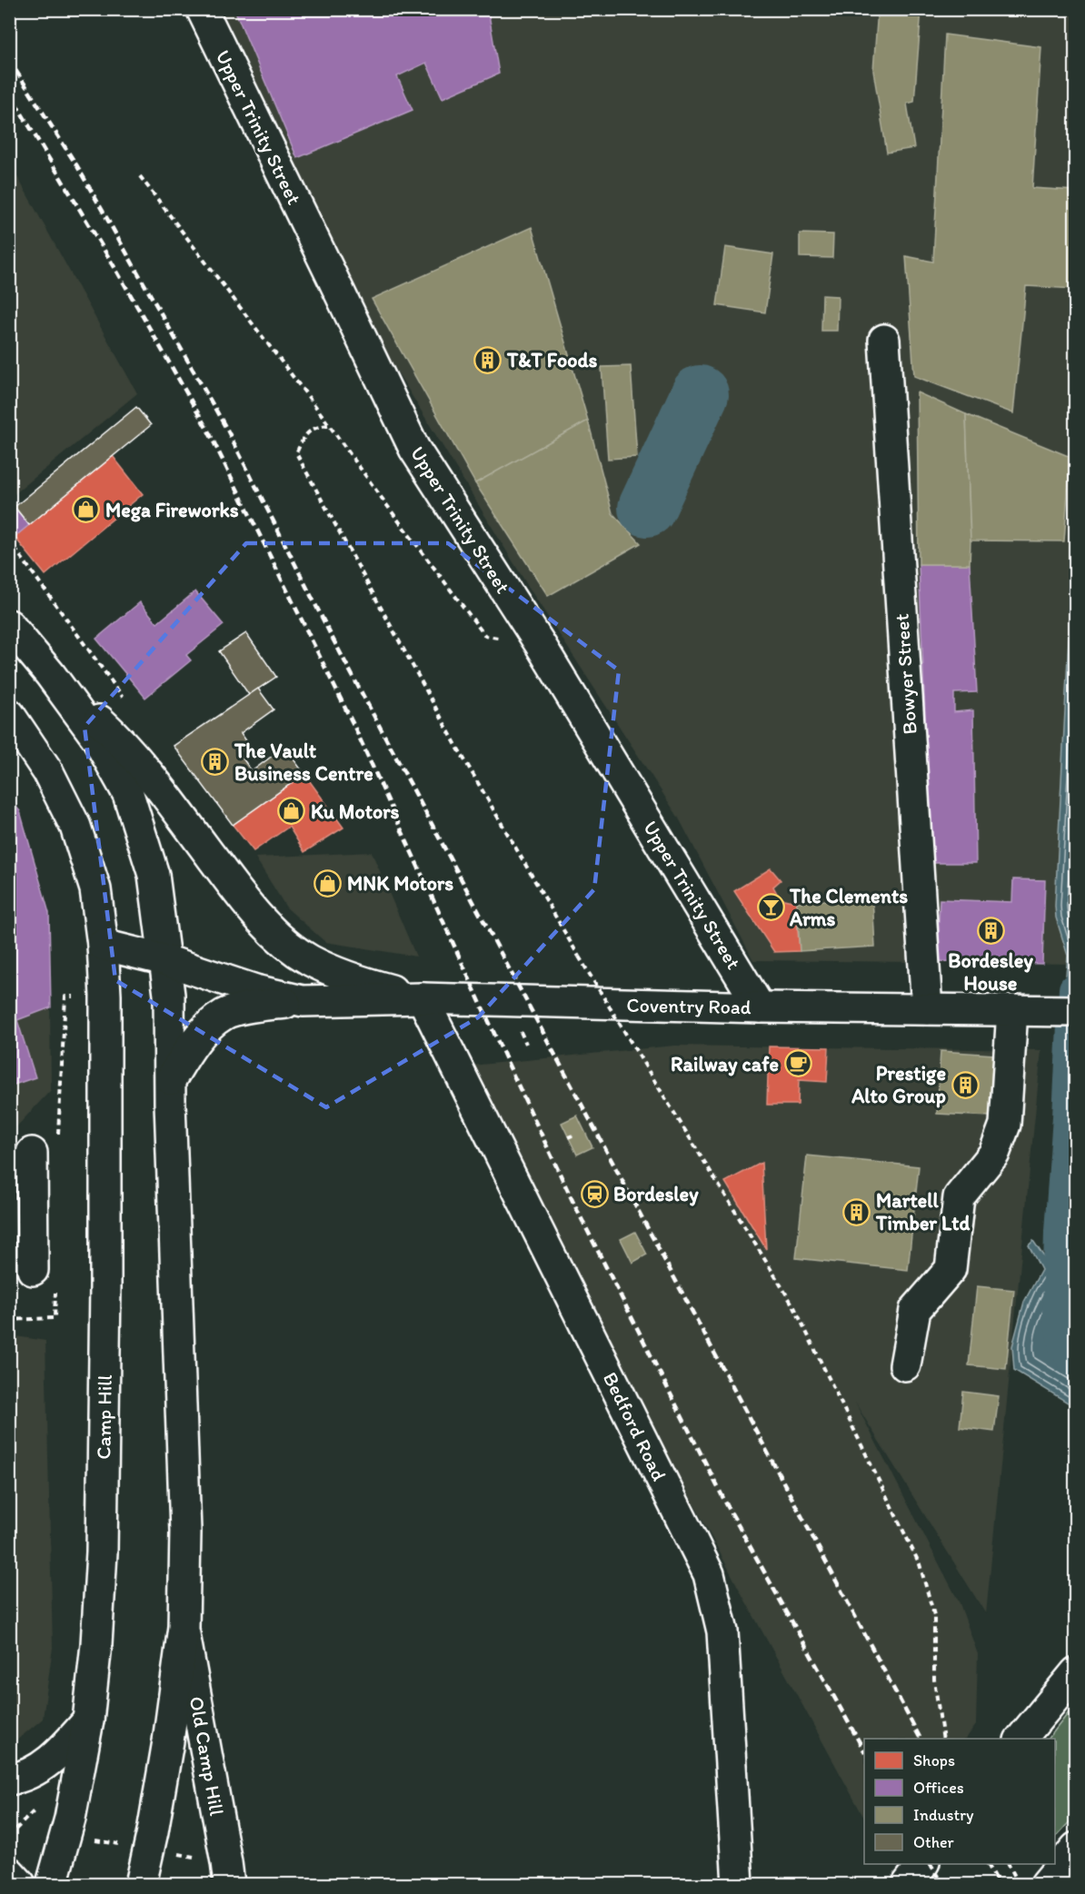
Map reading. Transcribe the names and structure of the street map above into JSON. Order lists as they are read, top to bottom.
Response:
{
  "streets": {
    "main road": [
      "Upper Trinity Street",
      "Bowyer Street",
      "Coventry Road",
      "Camp Hill",
      "Bedford Road",
      "Old Camp Hill"
    ]
  },
  "crossings": [
    ["Upper Trinity Street", "Coventry Road"],
    ["Bowyer Street", "Coventry Road"],
    ["Coventry Road", "Camp Hill"],
    ["Coventry Road", "Bedford Road"]
  ],
  "places": {
    "building": [
      "T&T Foods",
      "The Vault Business Centre",
      "Bordesley House",
      "Prestige Alto Group",
      "Martell Timber Ltd"
    ],
    "shop": ["Mega Fireworks", "Ku Motors", "MNK Motors"],
    "bar": ["The Clements Arms"],
    "cafe": ["Railway cafe"],
    "station": ["Bordesley"]
  },
  "legend": [
    "Shops",
    "Offices",
    "Industry",
    "Other"
  ]
}
